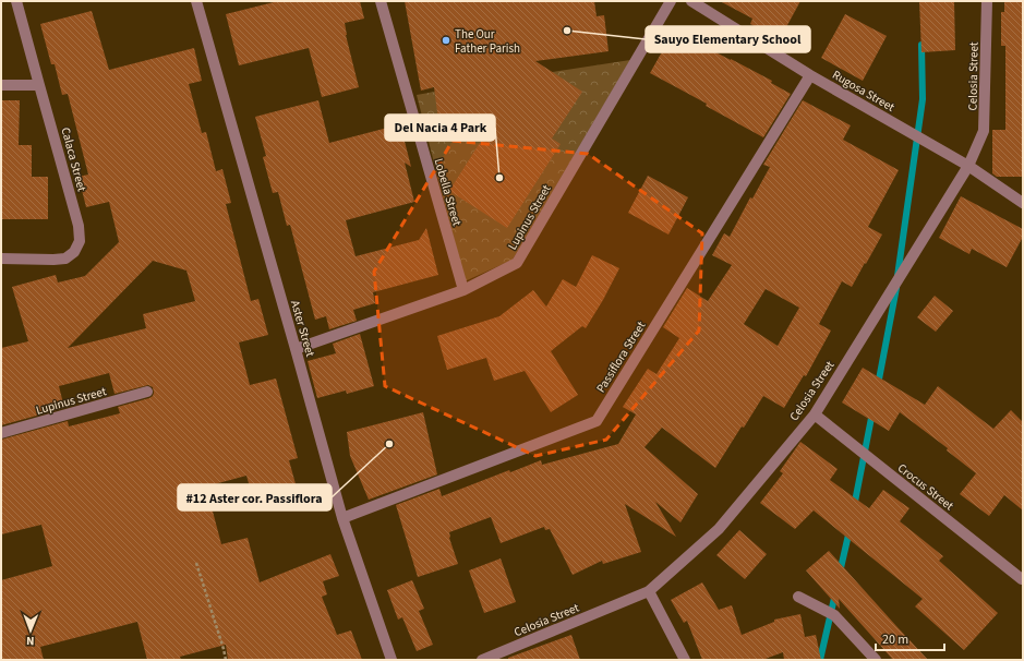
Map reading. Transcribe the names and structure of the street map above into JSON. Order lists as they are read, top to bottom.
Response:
{
  "streets": {
    "street": [
      "Celosia Street",
      "Rugosa Street",
      "Calaca Street",
      "Lobella Street",
      "Lupinus Street",
      "Aster Street",
      "Passiflora Street",
      "Crocus Street"
    ]
  },
  "crossings": [
    ["Celosia Street", "Rugosa Street"],
    ["Celosia Street", "Crocus Street"],
    ["Rugosa Street", "Passiflora Street"],
    ["Lobella Street", "Lupinus Street"],
    ["Lupinus Street", "Aster Street"],
    ["Aster Street", "Passiflora Street"]
  ],
  "places": [
    "Sauyo Elementary School",
    "The Our Father Parish",
    "Del Nacia 4 Park",
    "#12 Aster cor. Passiflora"
  ],
  "scale_bar": "20 m",
  "north": "bottom"
}
